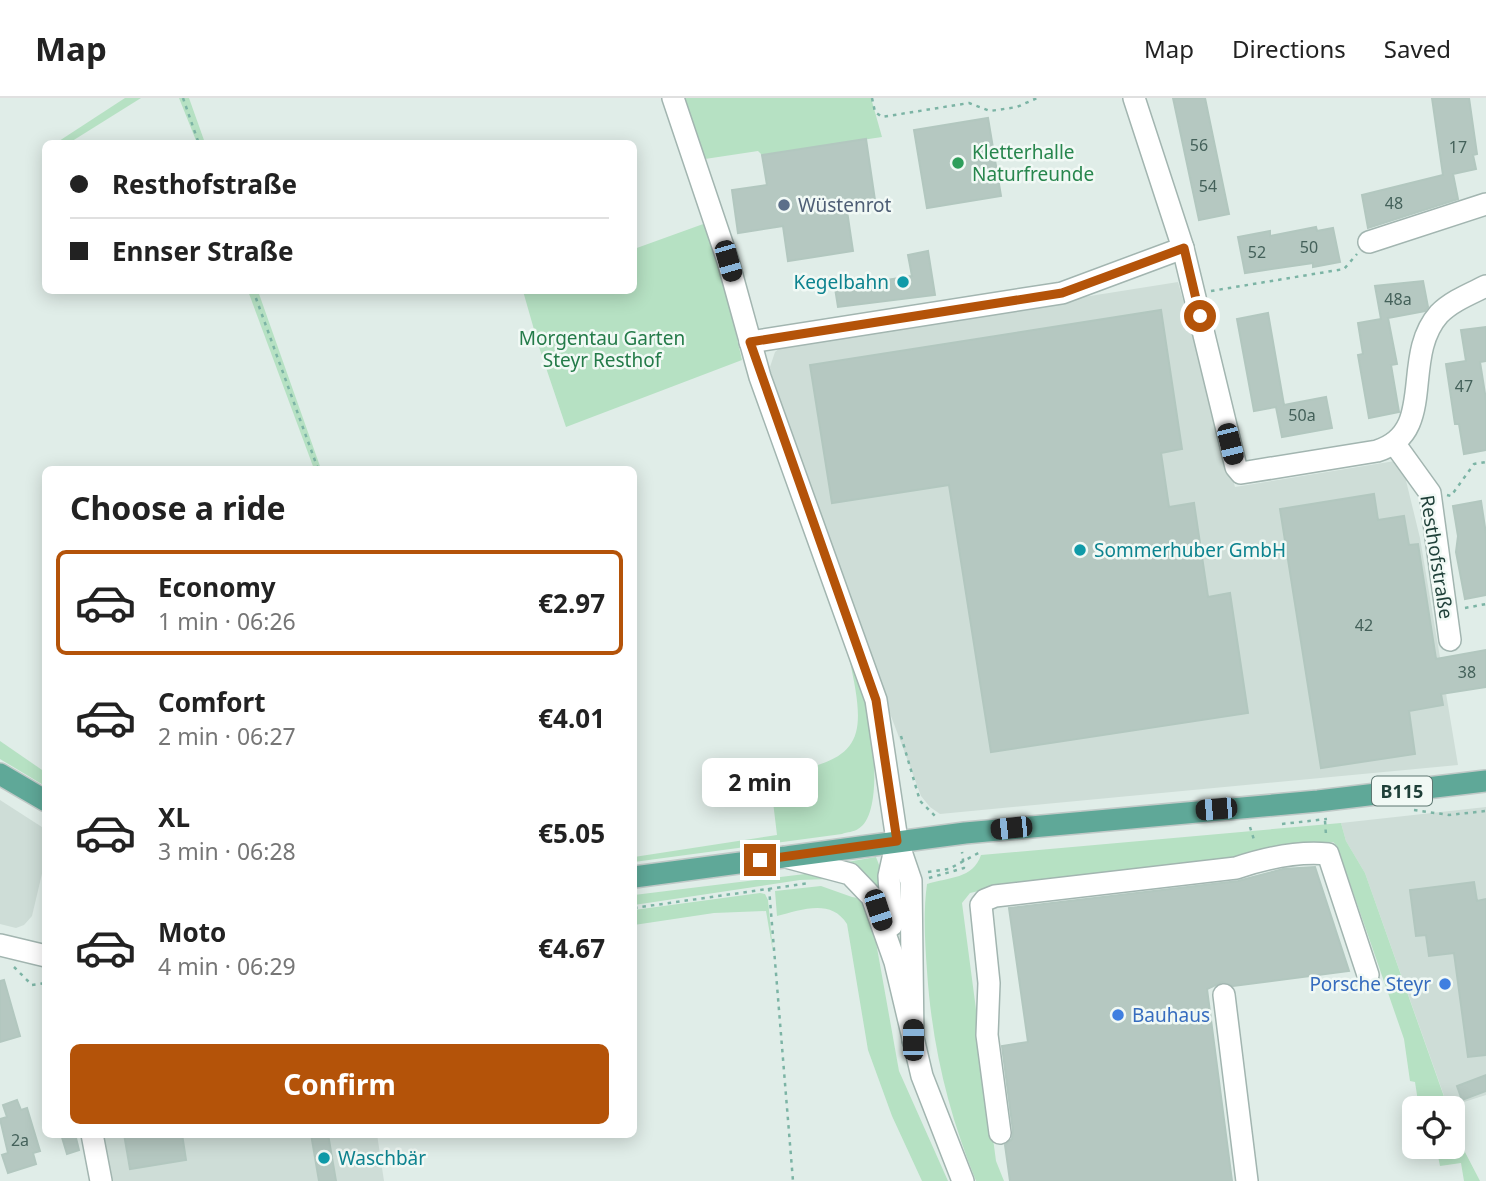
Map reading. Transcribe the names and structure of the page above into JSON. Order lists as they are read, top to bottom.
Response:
{
  "streets": {
    "main road": ["B115"],
    "street": ["Resthofstraße"]
  },
  "parks": ["Morgentau Garten Steyr Resthof"],
  "places": [
    "Kletterhalle Naturfreunde",
    "Wüstenrot",
    "Kegelbahn",
    "Sommerhuber GmbH",
    "Porsche Steyr",
    "Bauhaus",
    "Waschbär"
  ],
  "house_numbers": [
    "56",
    "17",
    "54",
    "48",
    "50",
    "52",
    "48a",
    "47",
    "50a",
    "42",
    "38",
    "2a"
  ],
  "page": {
    "header": "Map",
    "nav": ["Map", "Directions", "Saved"],
    "banner": ["Resthofstraße", "Ennser Straße"],
    "heading": "Choose a ride",
    "list": [
      {
        "name": "Economy",
        "note": "1 min · 06:26",
        "value": "€2.97"
      },
      {
        "name": "Comfort",
        "note": "2 min · 06:27",
        "value": "€4.01"
      },
      {
        "name": "XL",
        "note": "3 min · 06:28",
        "value": "€5.05"
      },
      {
        "name": "Moto",
        "note": "4 min · 06:29",
        "value": "€4.67"
      }
    ],
    "bubble": "2 min",
    "buttons": "Confirm"
  }
}
